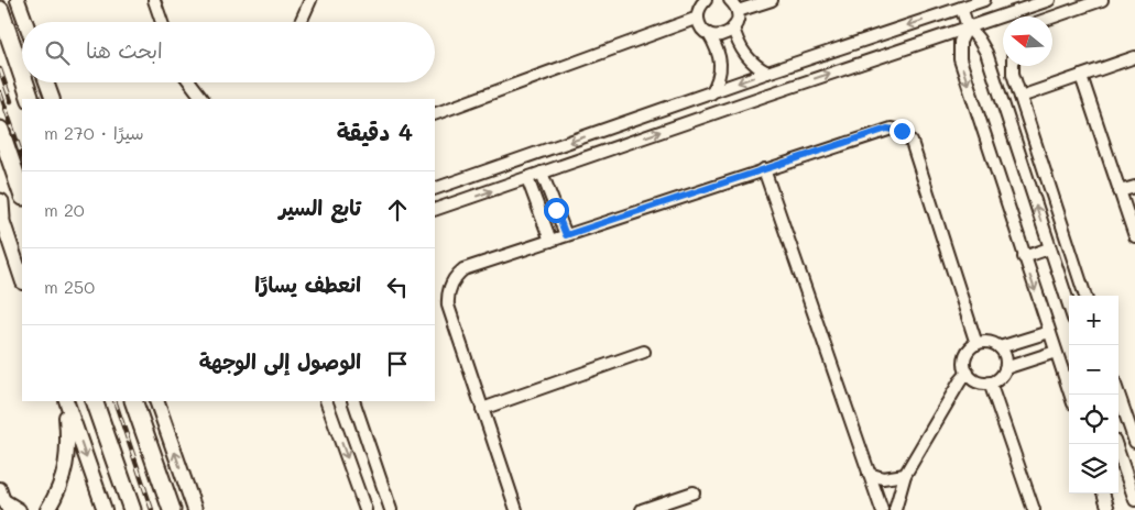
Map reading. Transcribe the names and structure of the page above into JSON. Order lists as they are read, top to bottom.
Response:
{
  "north": "left",
  "page": {
    "search": "ابحث هنا",
    "heading": ["4 دقيقة", "سيرًا · 270 m"],
    "list": [
      ["تابع السير", "20 m"],
      ["انعطف يسارًا", "250 m"],
      "الوصول إلى الوجهة"
    ],
    "map_buttons": ["+", "−"]
  }
}
